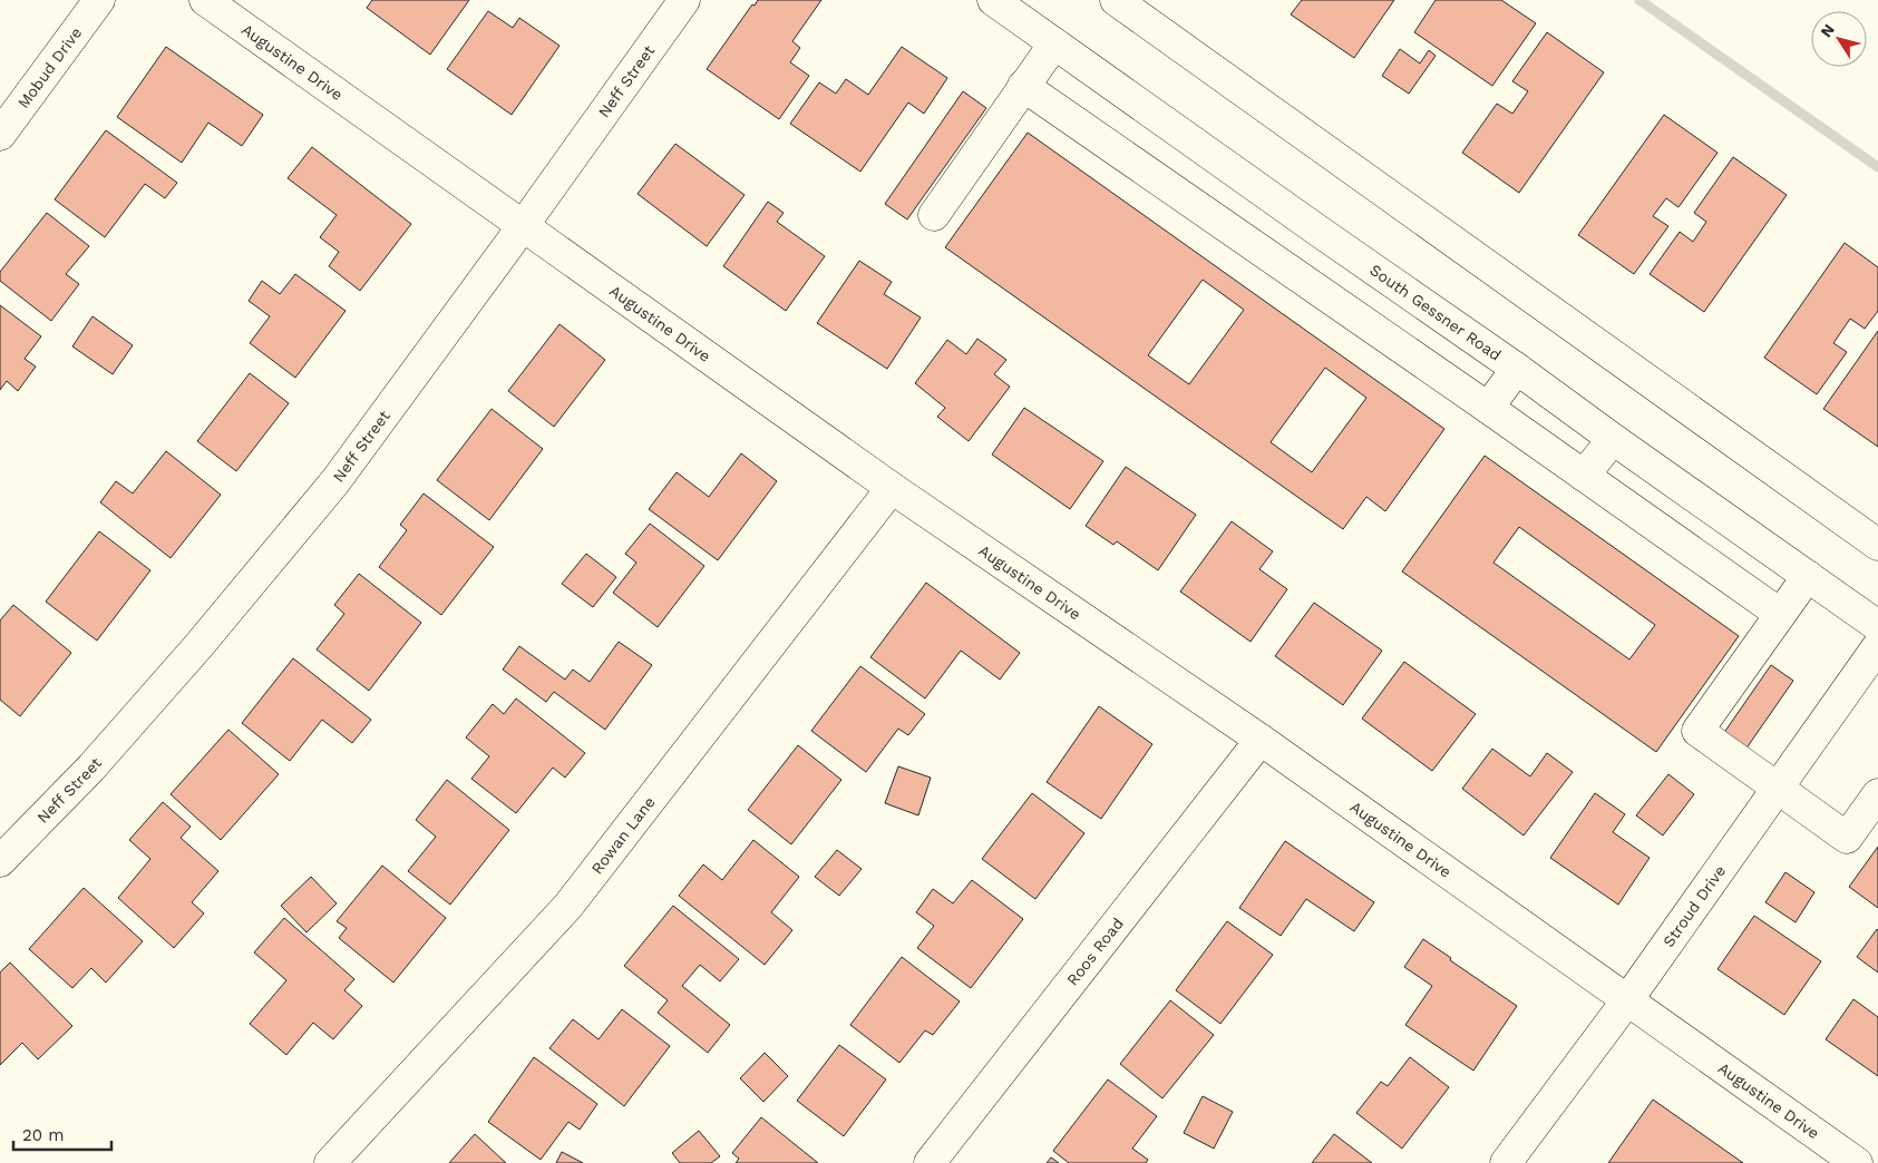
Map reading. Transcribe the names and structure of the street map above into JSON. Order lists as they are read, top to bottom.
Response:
{
  "streets": {
    "street": [
      "Augustine Drive",
      "Mobud Drive",
      "Neff Street",
      "South Gessner Road",
      "Rowan Lane",
      "Stroud Drive",
      "Roos Road"
    ]
  },
  "crossings": [
    ["Augustine Drive", "Neff Street"],
    ["Augustine Drive", "Rowan Lane"],
    ["Augustine Drive", "Stroud Drive"],
    ["Augustine Drive", "Roos Road"]
  ],
  "scale_bar": "20 m",
  "north": "top left"
}
